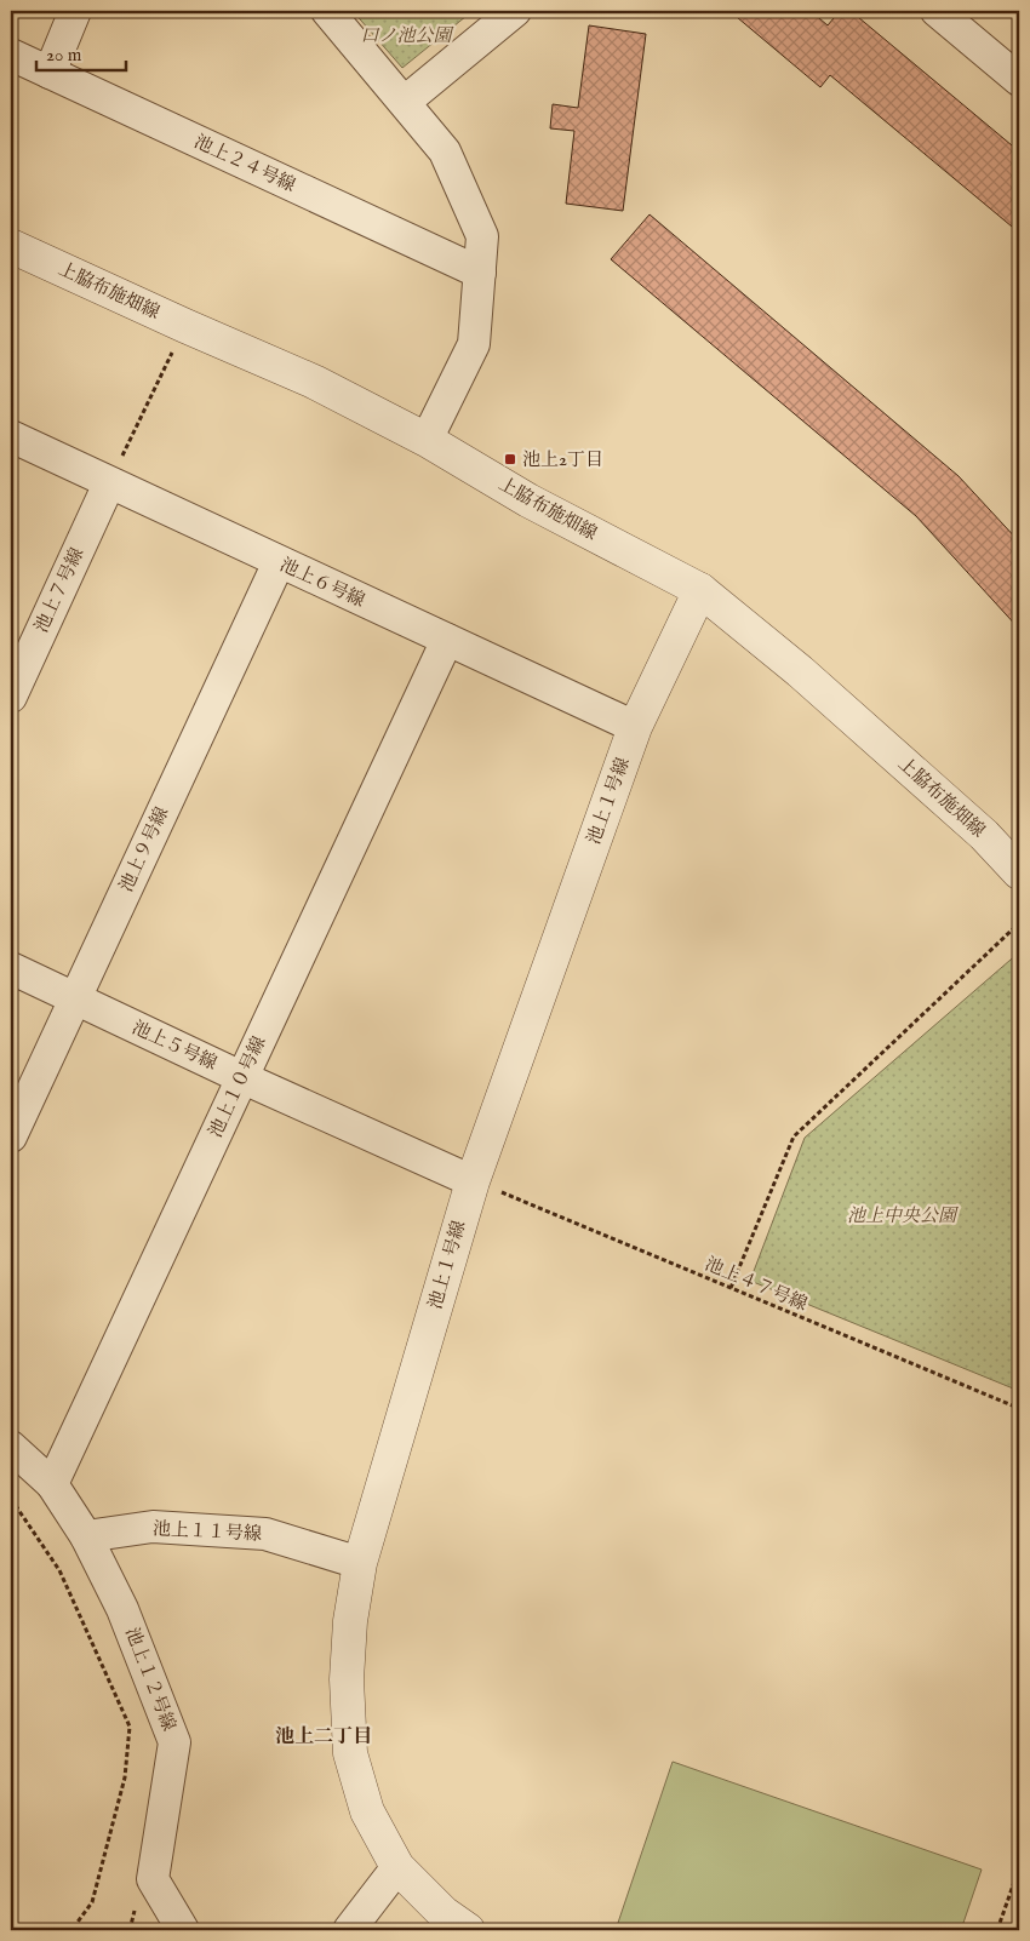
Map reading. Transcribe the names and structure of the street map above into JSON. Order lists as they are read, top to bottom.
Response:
{
  "streets": {
    "street": [
      "池上２４号線",
      "上脇布施畑線",
      "池上６号線",
      "池上７号線",
      "池上１号線",
      "池上９号線",
      "池上５号線",
      "池上１０号線",
      "池上１１号線",
      "池上１２号線"
    ],
    "path": ["池上４７号線"]
  },
  "crossings": [
    ["上脇布施畑線", "池上１号線"],
    ["池上６号線", "池上７号線"],
    ["池上６号線", "池上１号線"],
    ["池上６号線", "池上９号線"],
    ["池上６号線", "池上１０号線"],
    ["池上１号線", "池上５号線"],
    ["池上１号線", "池上４７号線"],
    ["池上１号線", "池上１１号線"],
    ["池上９号線", "池上５号線"],
    ["池上５号線", "池上１０号線"],
    ["池上５号線", "池上４７号線"],
    ["池上１０号線", "池上１２号線"],
    ["池上１１号線", "池上１２号線"]
  ],
  "districts": ["池上二丁目"],
  "parks": ["口ノ池公園", "池上中央公園"],
  "places": {
    "transit": ["池上2丁目"]
  },
  "scale_bar": "20 m"
}
